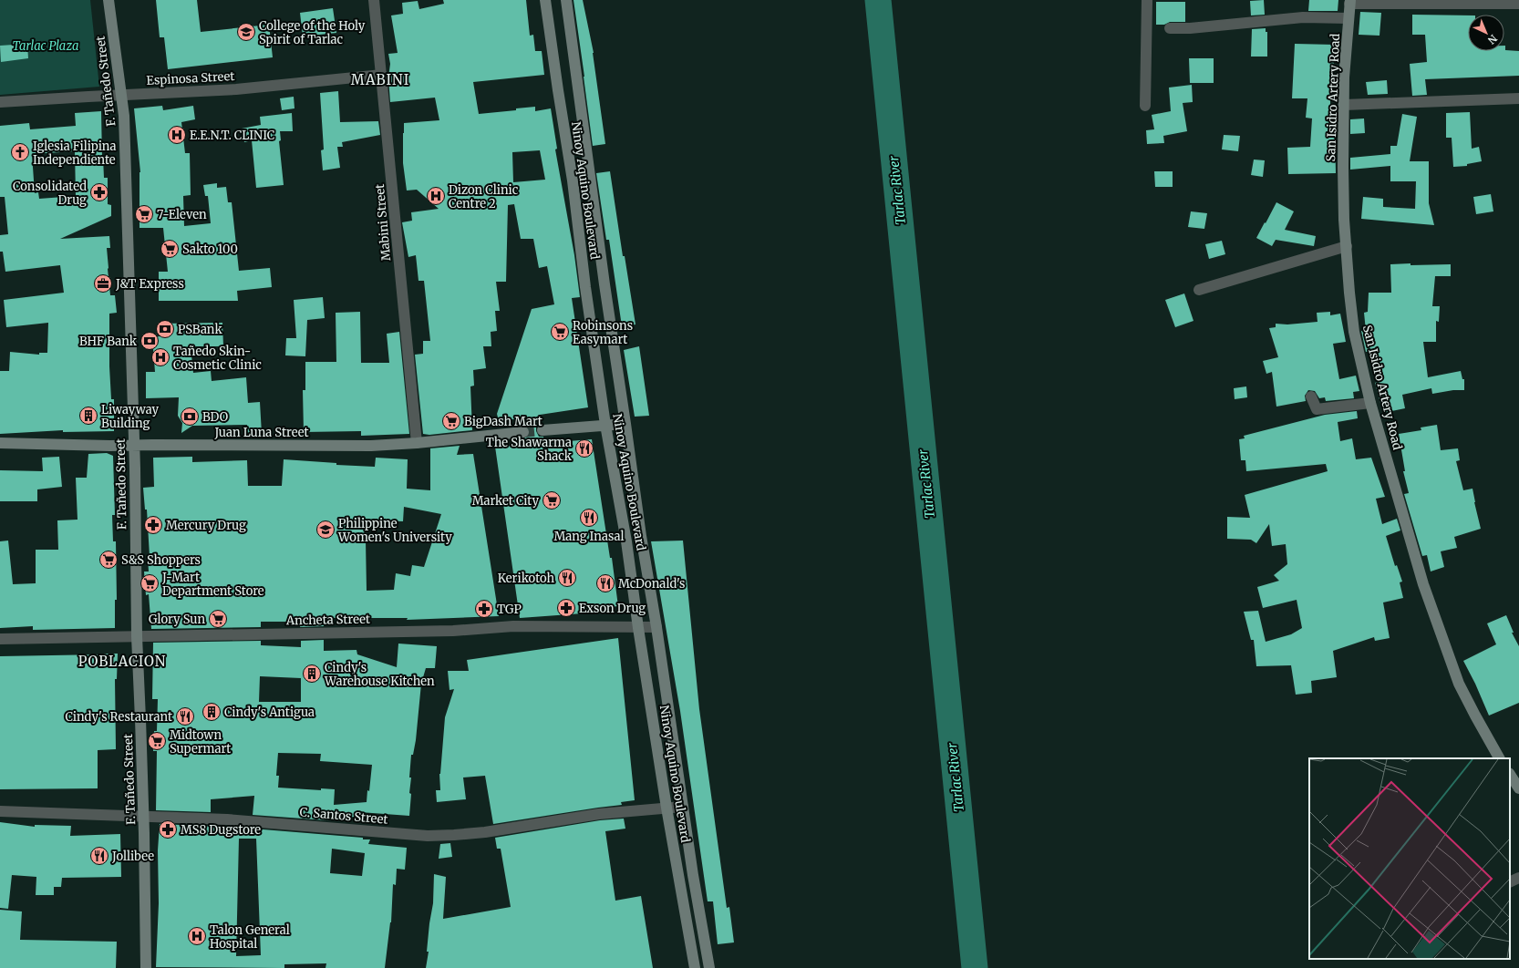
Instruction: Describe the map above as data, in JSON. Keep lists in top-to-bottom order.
{
  "streets": {
    "main road": [
      "F. Tañedo Street",
      "San Isidro Artery Road",
      "Ninoy Aquino Boulevard",
      "Juan Luna Street"
    ],
    "street": [
      "Espinosa Street",
      "Mabini Street",
      "Ancheta Street",
      "C. Santos Street"
    ]
  },
  "crossings": [
    ["Espinosa Street", "F. Tañedo Street"],
    ["Espinosa Street", "Mabini Street"],
    ["F. Tañedo Street", "Juan Luna Street"],
    ["F. Tañedo Street", "Ancheta Street"],
    ["F. Tañedo Street", "C. Santos Street"],
    ["Ninoy Aquino Boulevard", "Ancheta Street"],
    ["Ninoy Aquino Boulevard", "C. Santos Street"],
    ["Mabini Street", "Juan Luna Street"]
  ],
  "districts": ["MABINI", "POBLACION"],
  "water": ["Tarlac River"],
  "parks": ["Tarlac Plaza"],
  "places": {
    "school or university": ["College of the Holy Spirit of Tarlac", "Philippine Women's University"],
    "hospital": [
      "E.E.N.T. CLINIC",
      "Dizon Clinic Centre 2",
      "Tañedo Skin- Cosmetic Clinic",
      "Talon General Hospital"
    ],
    "church": ["Iglesia Filipina Independiente"],
    "pharmacy": [
      "Consolidated Drug",
      "Mercury Drug",
      "Exson Drug",
      "TGP",
      "MS8 Dugstore"
    ],
    "supermarket": [
      "7-Eleven",
      "Sakto 100",
      "Robinsons Easymart",
      "BigDash Mart",
      "Market City",
      "S&S Shoppers",
      "J-Mart Department Store",
      "Glory Sun",
      "Midtown Supermart"
    ],
    "office": ["J&T Express"],
    "bank": ["PSBank", "BHF Bank", "BDO"],
    "building": ["Liwayway Building", "Cindy's Warehouse Kitchen", "Cindy's Antigua"],
    "restaurant": [
      "The Shawarma Shack",
      "Mang Inasal",
      "Kerikotoh",
      "McDonald's",
      "Cindy's Restaurant",
      "Jollibee"
    ]
  },
  "north": "bottom right"
}
